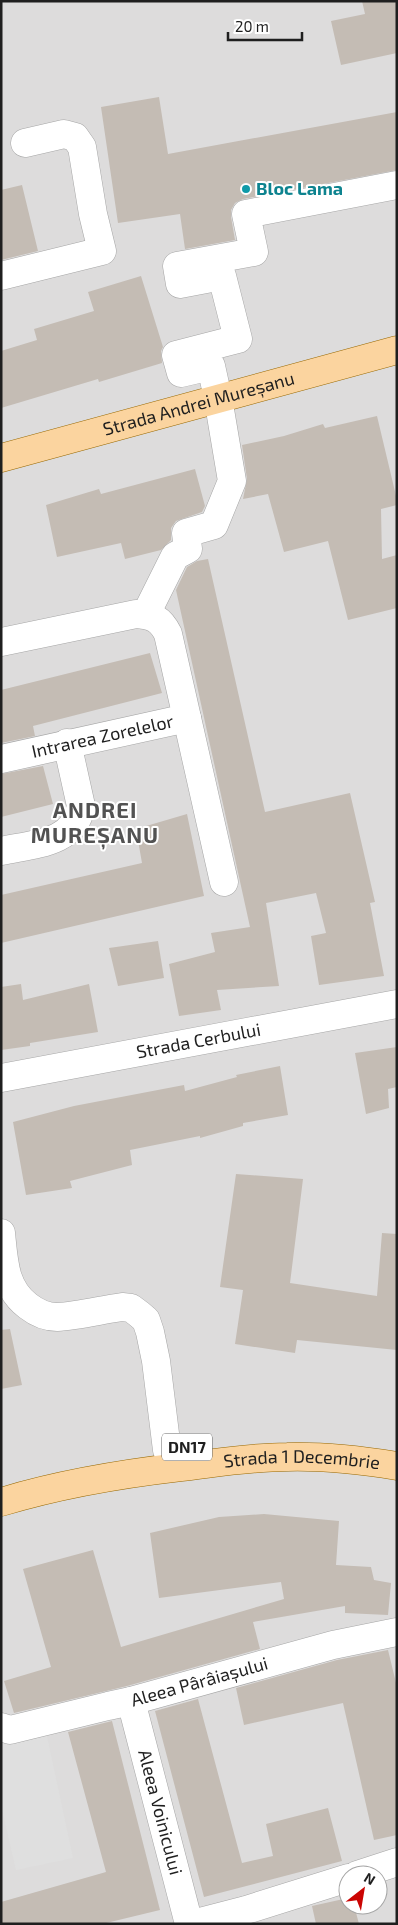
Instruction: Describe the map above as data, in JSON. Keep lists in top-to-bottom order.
{
  "streets": {
    "main road": ["Strada Andrei Mureșanu", "DN17", "Strada 1 Decembrie"],
    "street": [
      "Intrarea Zorelelor",
      "Strada Cerbului",
      "Aleea Pârâiașului",
      "Aleea Voinicului"
    ]
  },
  "crossings": [
    ["Aleea Pârâiașului", "Aleea Voinicului"]
  ],
  "districts": ["ANDREI MUREȘANU"],
  "places": ["Bloc Lama"],
  "scale_bar": "20 m",
  "north": "top right"
}
